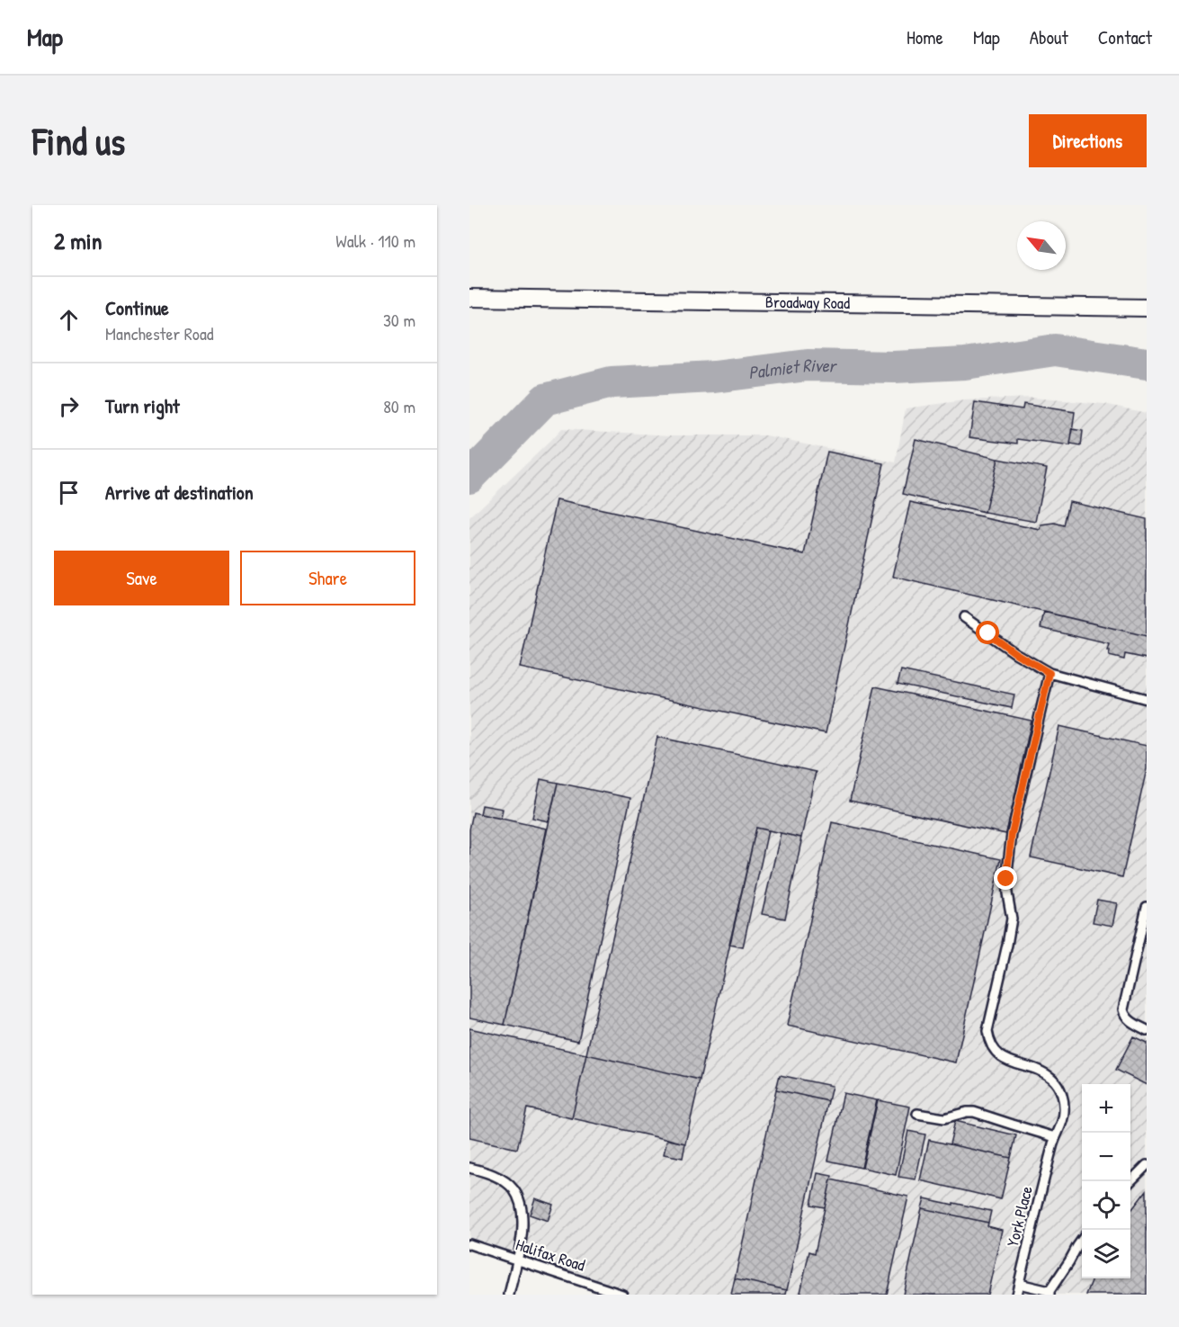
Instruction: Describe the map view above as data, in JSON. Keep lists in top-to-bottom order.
{
  "streets": {
    "street": ["Broadway Road"],
    "lane": ["York Place", "Halifax Road"]
  },
  "water": ["Palmiet River"],
  "north": "top left",
  "page": {
    "header": "Map",
    "nav": [
      "Home",
      "Map",
      "About",
      "Contact"
    ],
    "buttons": [
      "Directions",
      ["Save", "Share"]
    ],
    "title": "Find us",
    "heading": ["2 min", "Walk · 110 m"],
    "list": [
      ["Continue", "Manchester Road", "30 m"],
      ["Turn right", "80 m"],
      "Arrive at destination"
    ],
    "map_buttons": ["+", "−"]
  }
}
